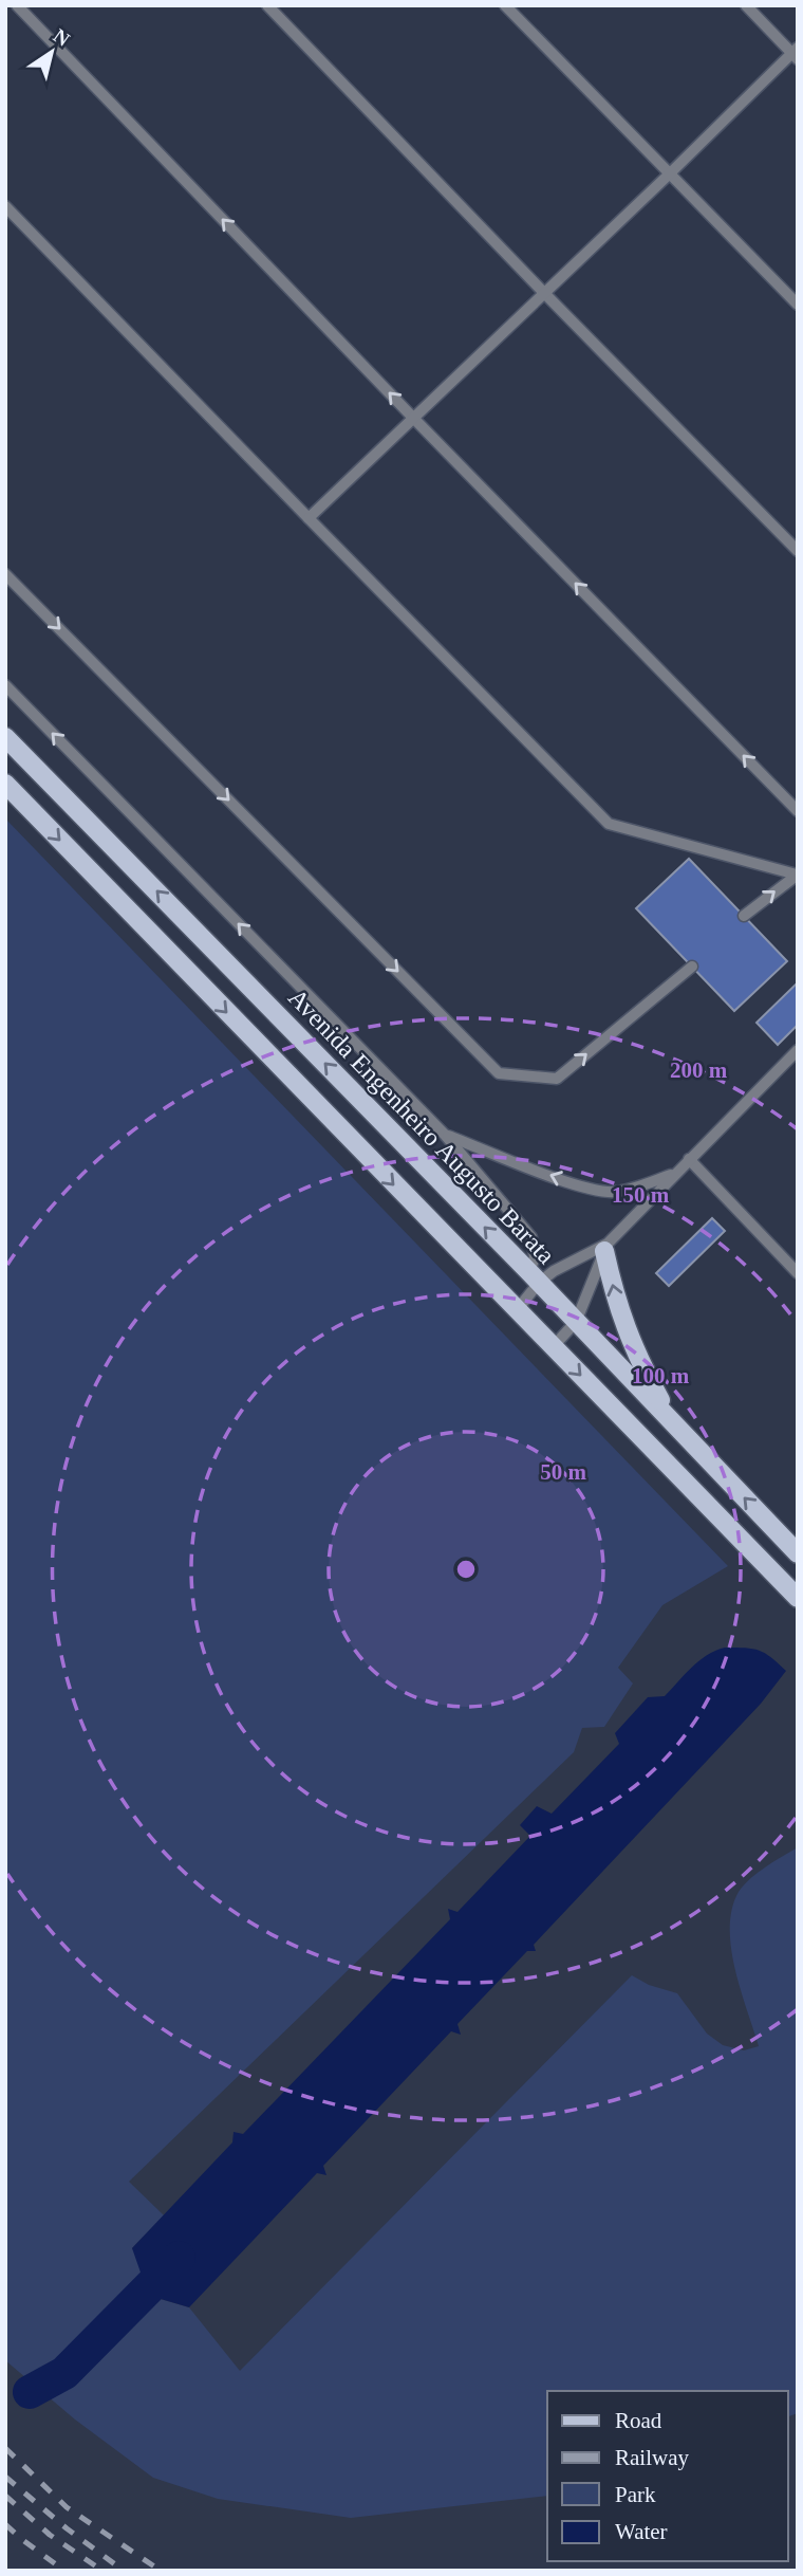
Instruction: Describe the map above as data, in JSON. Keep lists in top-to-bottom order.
{
  "streets": {
    "main road": ["Avenida Engenheiro Augusto Barata"]
  },
  "legend": [
    "Road",
    "Railway",
    "Park",
    "Water"
  ],
  "north": "top right",
  "rings": [
    "200 m",
    "150 m",
    "100 m",
    "50 m"
  ]
}
